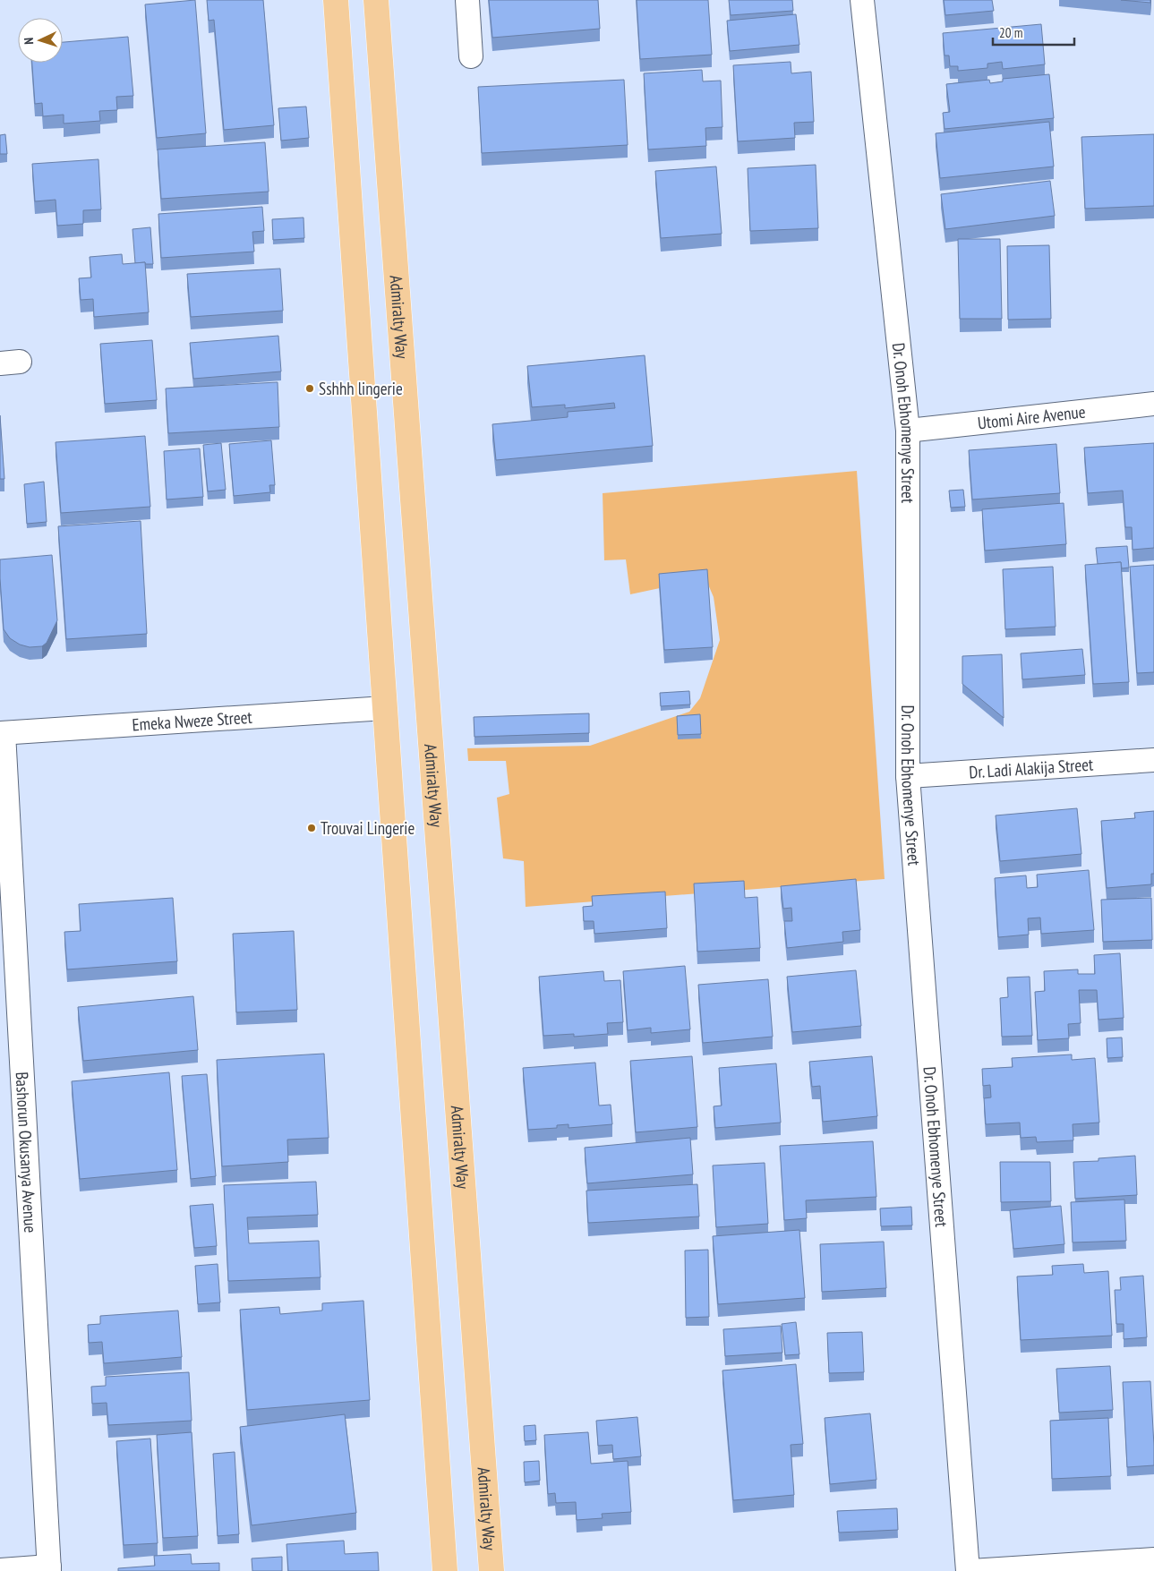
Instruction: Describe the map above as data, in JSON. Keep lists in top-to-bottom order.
{
  "streets": {
    "main road": ["Admiralty Way"],
    "street": [
      "Utomi Aire Avenue",
      "Dr. Onoh Ebhomenye Street",
      "Emeka Nweze Street",
      "Dr. Ladi Alakija Street",
      "Bashorun Okusanya Avenue"
    ]
  },
  "crossings": [
    ["Utomi Aire Avenue", "Dr. Onoh Ebhomenye Street"],
    ["Dr. Onoh Ebhomenye Street", "Dr. Ladi Alakija Street"],
    ["Emeka Nweze Street", "Bashorun Okusanya Avenue"]
  ],
  "places": ["Sshhh lingerie", "Trouvai Lingerie"],
  "scale_bar": "20 m",
  "north": "left"
}
